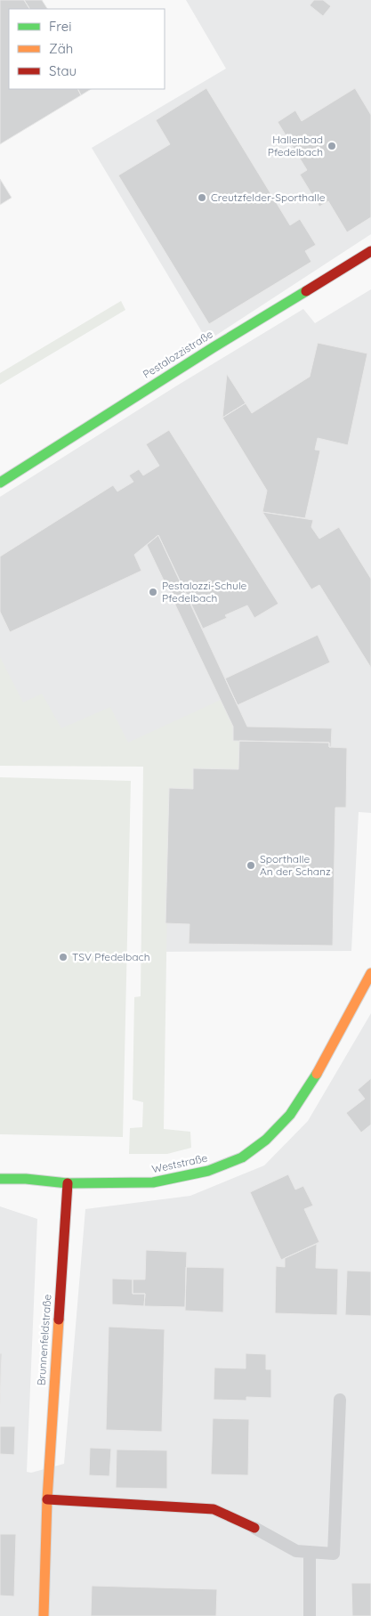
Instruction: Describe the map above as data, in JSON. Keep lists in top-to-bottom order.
{
  "streets": {
    "street": ["Pestalozzistraße", "Weststraße", "Brunnenfeldstraße"]
  },
  "crossings": [
    ["Weststraße", "Brunnenfeldstraße"]
  ],
  "places": [
    "Hallenbad Pfedelbach",
    "Creutzfelder-Sporthalle",
    "Pestalozzi-Schule Pfedelbach",
    "Sporthalle An der Schanz",
    "TSV Pfedelbach"
  ],
  "legend": ["Frei", "Zäh", "Stau"]
}
